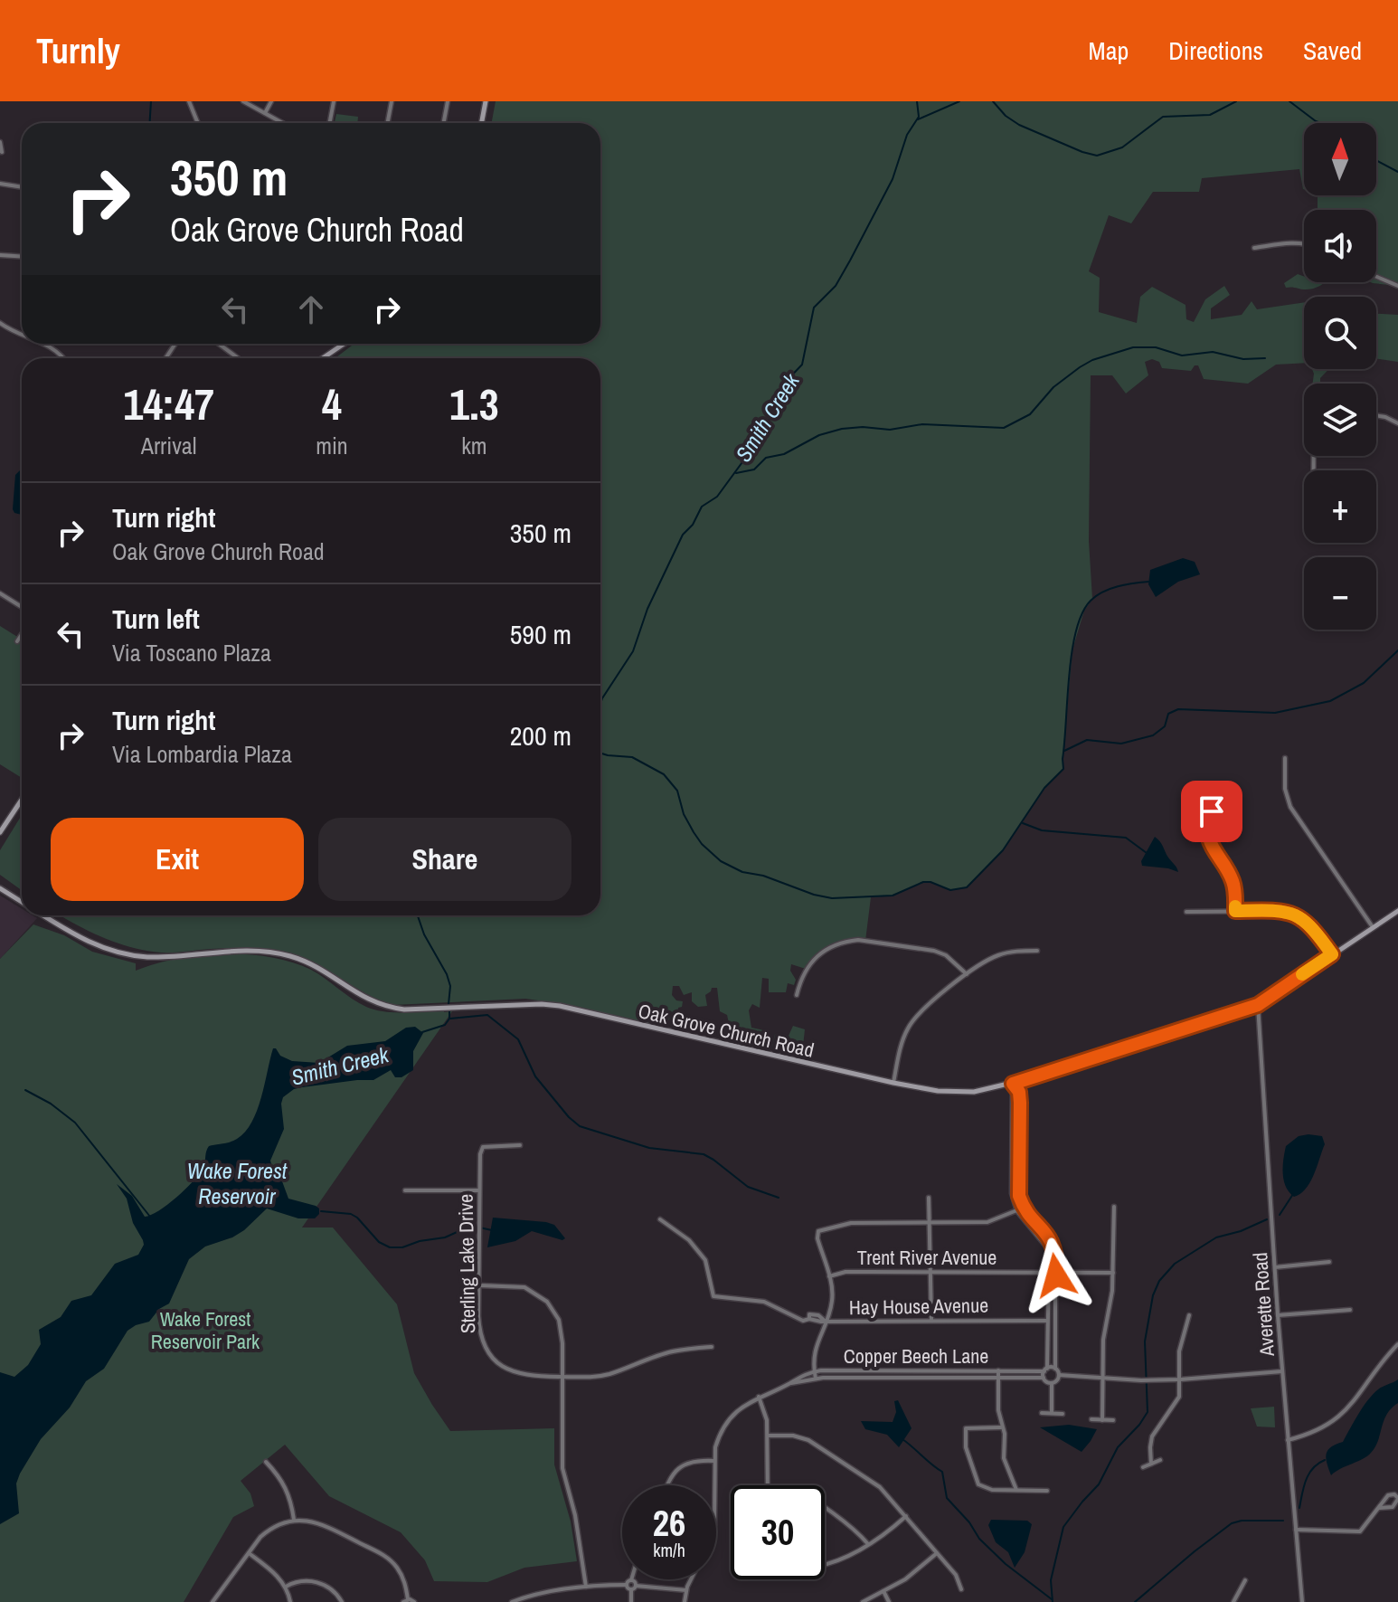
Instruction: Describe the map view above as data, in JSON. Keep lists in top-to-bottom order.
{
  "streets": {
    "main road": ["Oak Grove Church Road"],
    "street": [
      "Trent River Avenue",
      "Sterling Lake Drive",
      "Averette Road",
      "Hay House Avenue",
      "Copper Beech Lane"
    ]
  },
  "crossings": [
    ["Oak Grove Church Road", "Averette Road"]
  ],
  "water": ["Smith Creek", "Wake Forest Reservoir"],
  "parks": ["Wake Forest Reservoir Park"],
  "north": "top",
  "page": {
    "header": "Turnly",
    "nav": ["Map", "Directions", "Saved"],
    "map_buttons": ["+", "−"],
    "turn": ["350 m", "Oak Grove Church Road"],
    "eta": [
      "14:47",
      "Arrival",
      "4",
      "min",
      "1.3",
      "km"
    ],
    "list": [
      {
        "name": "Turn right",
        "note": "Oak Grove Church Road",
        "value": "350 m"
      },
      {
        "name": "Turn left",
        "note": "Via Toscano Plaza",
        "value": "590 m"
      },
      {
        "name": "Turn right",
        "note": "Via Lombardia Plaza",
        "value": "200 m"
      }
    ],
    "buttons": ["Exit", "Share"],
    "speed": "26 km/h",
    "limit": "30"
  }
}
